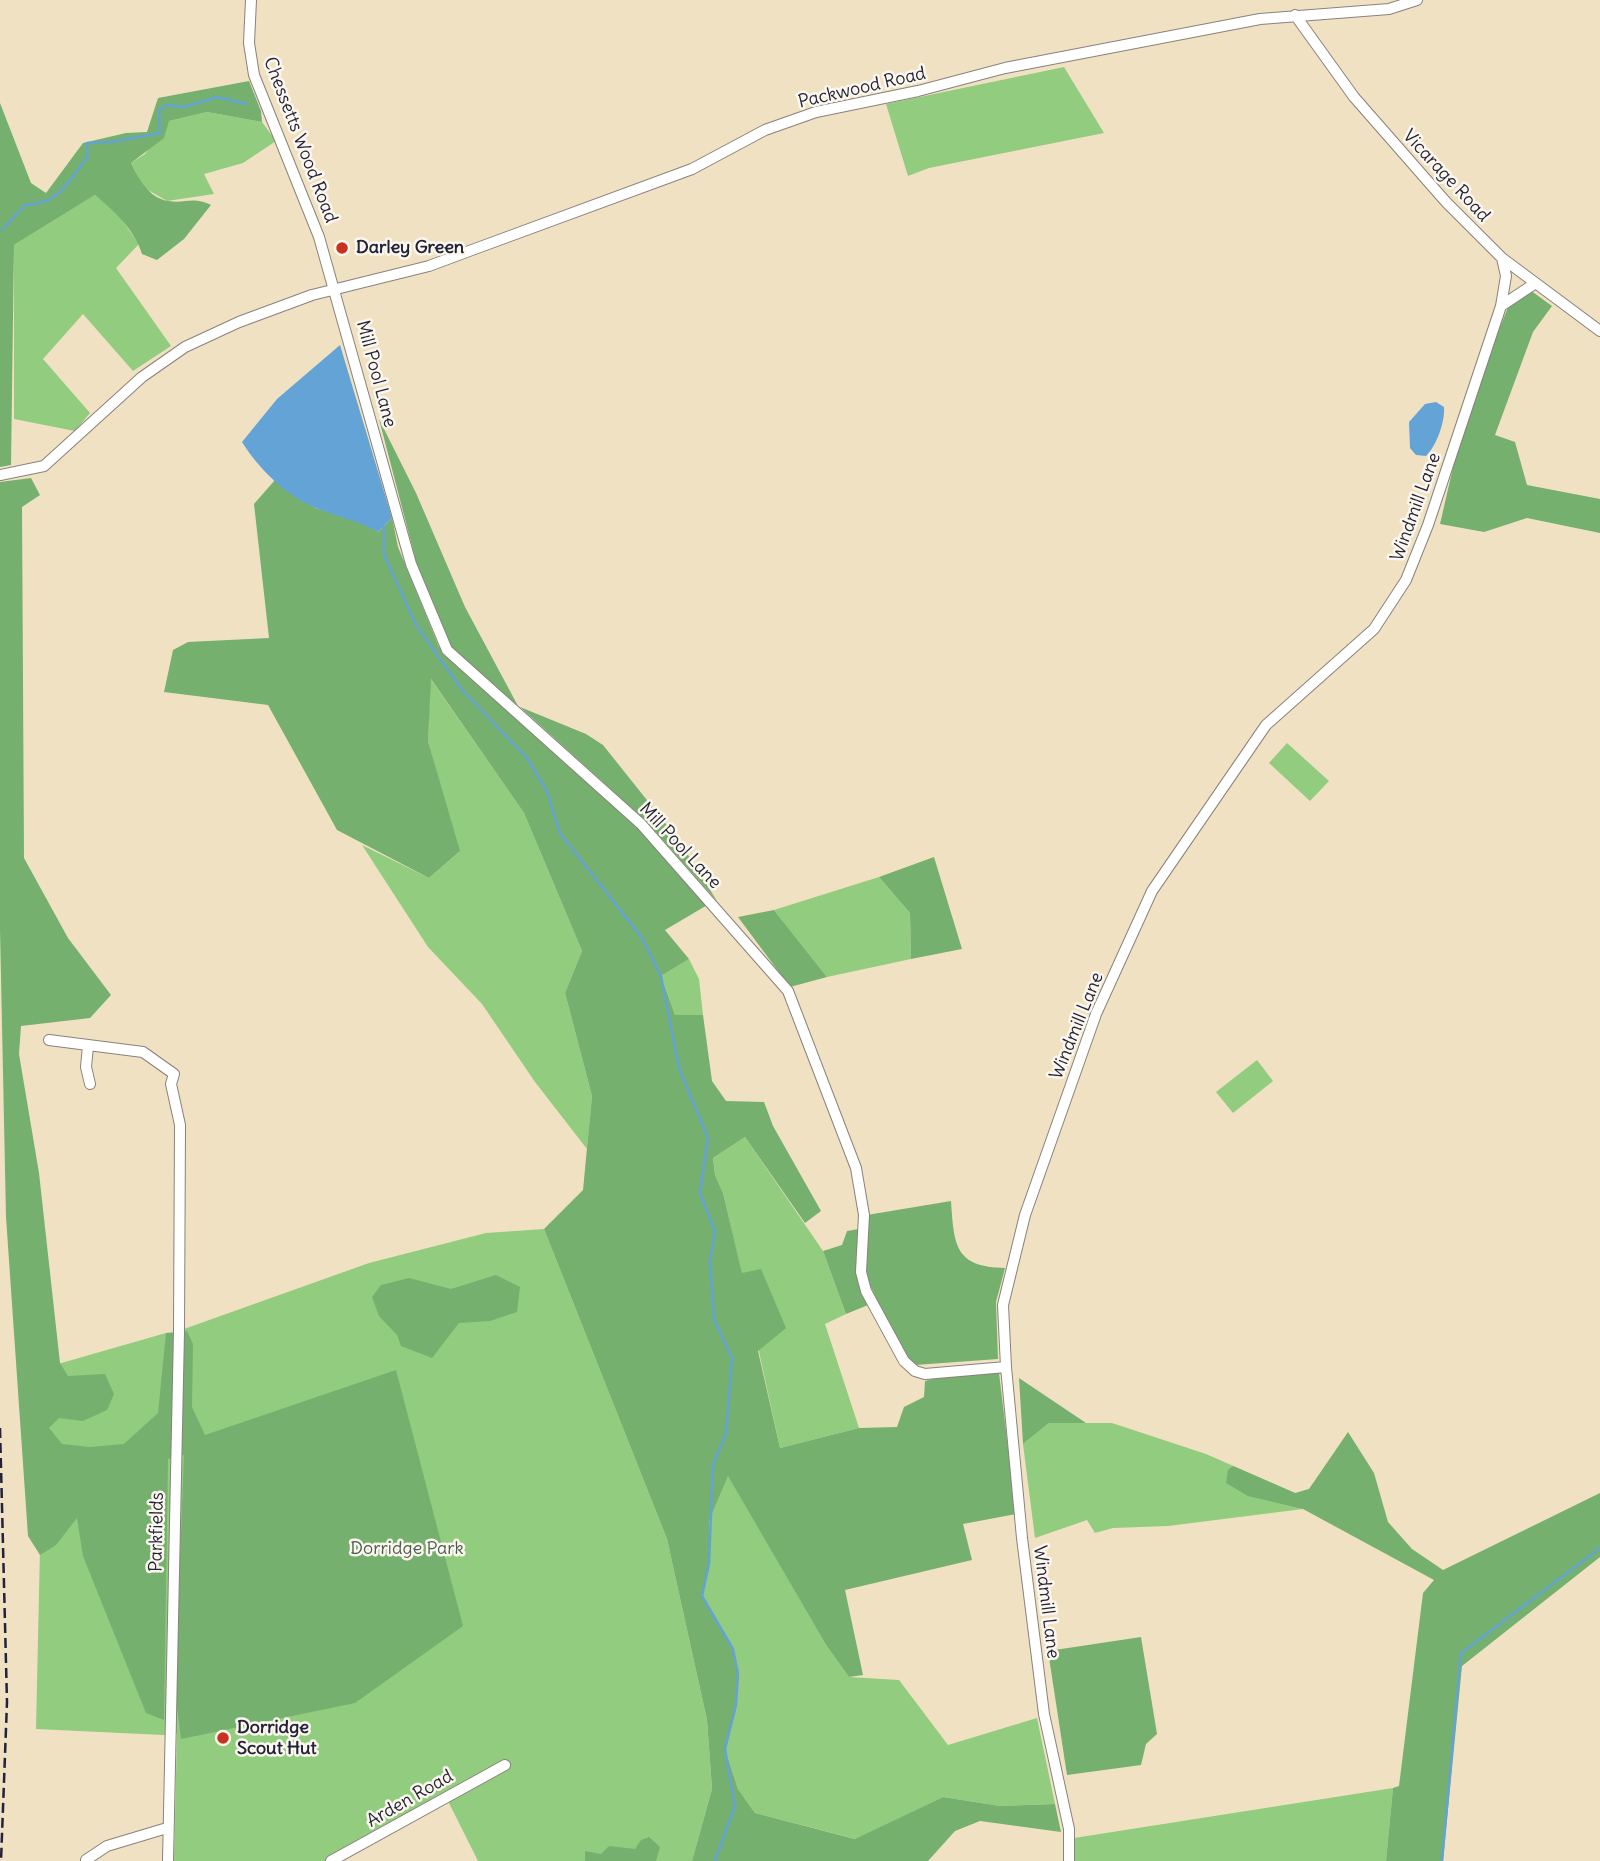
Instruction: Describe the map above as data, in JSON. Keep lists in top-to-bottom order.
{
  "streets": {
    "street": [
      "Packwood Road",
      "Chessetts Wood Road",
      "Vicarage Road",
      "Mill Pool Lane",
      "Windmill Lane",
      "Parkfields",
      "Arden Road"
    ]
  },
  "crossings": [
    ["Packwood Road", "Chessetts Wood Road"],
    ["Packwood Road", "Vicarage Road"],
    ["Packwood Road", "Mill Pool Lane"],
    ["Chessetts Wood Road", "Mill Pool Lane"],
    ["Vicarage Road", "Windmill Lane"],
    ["Mill Pool Lane", "Windmill Lane"]
  ],
  "parks": ["Dorridge Park"],
  "places": ["Darley Green", "Dorridge Scout Hut"]
}
